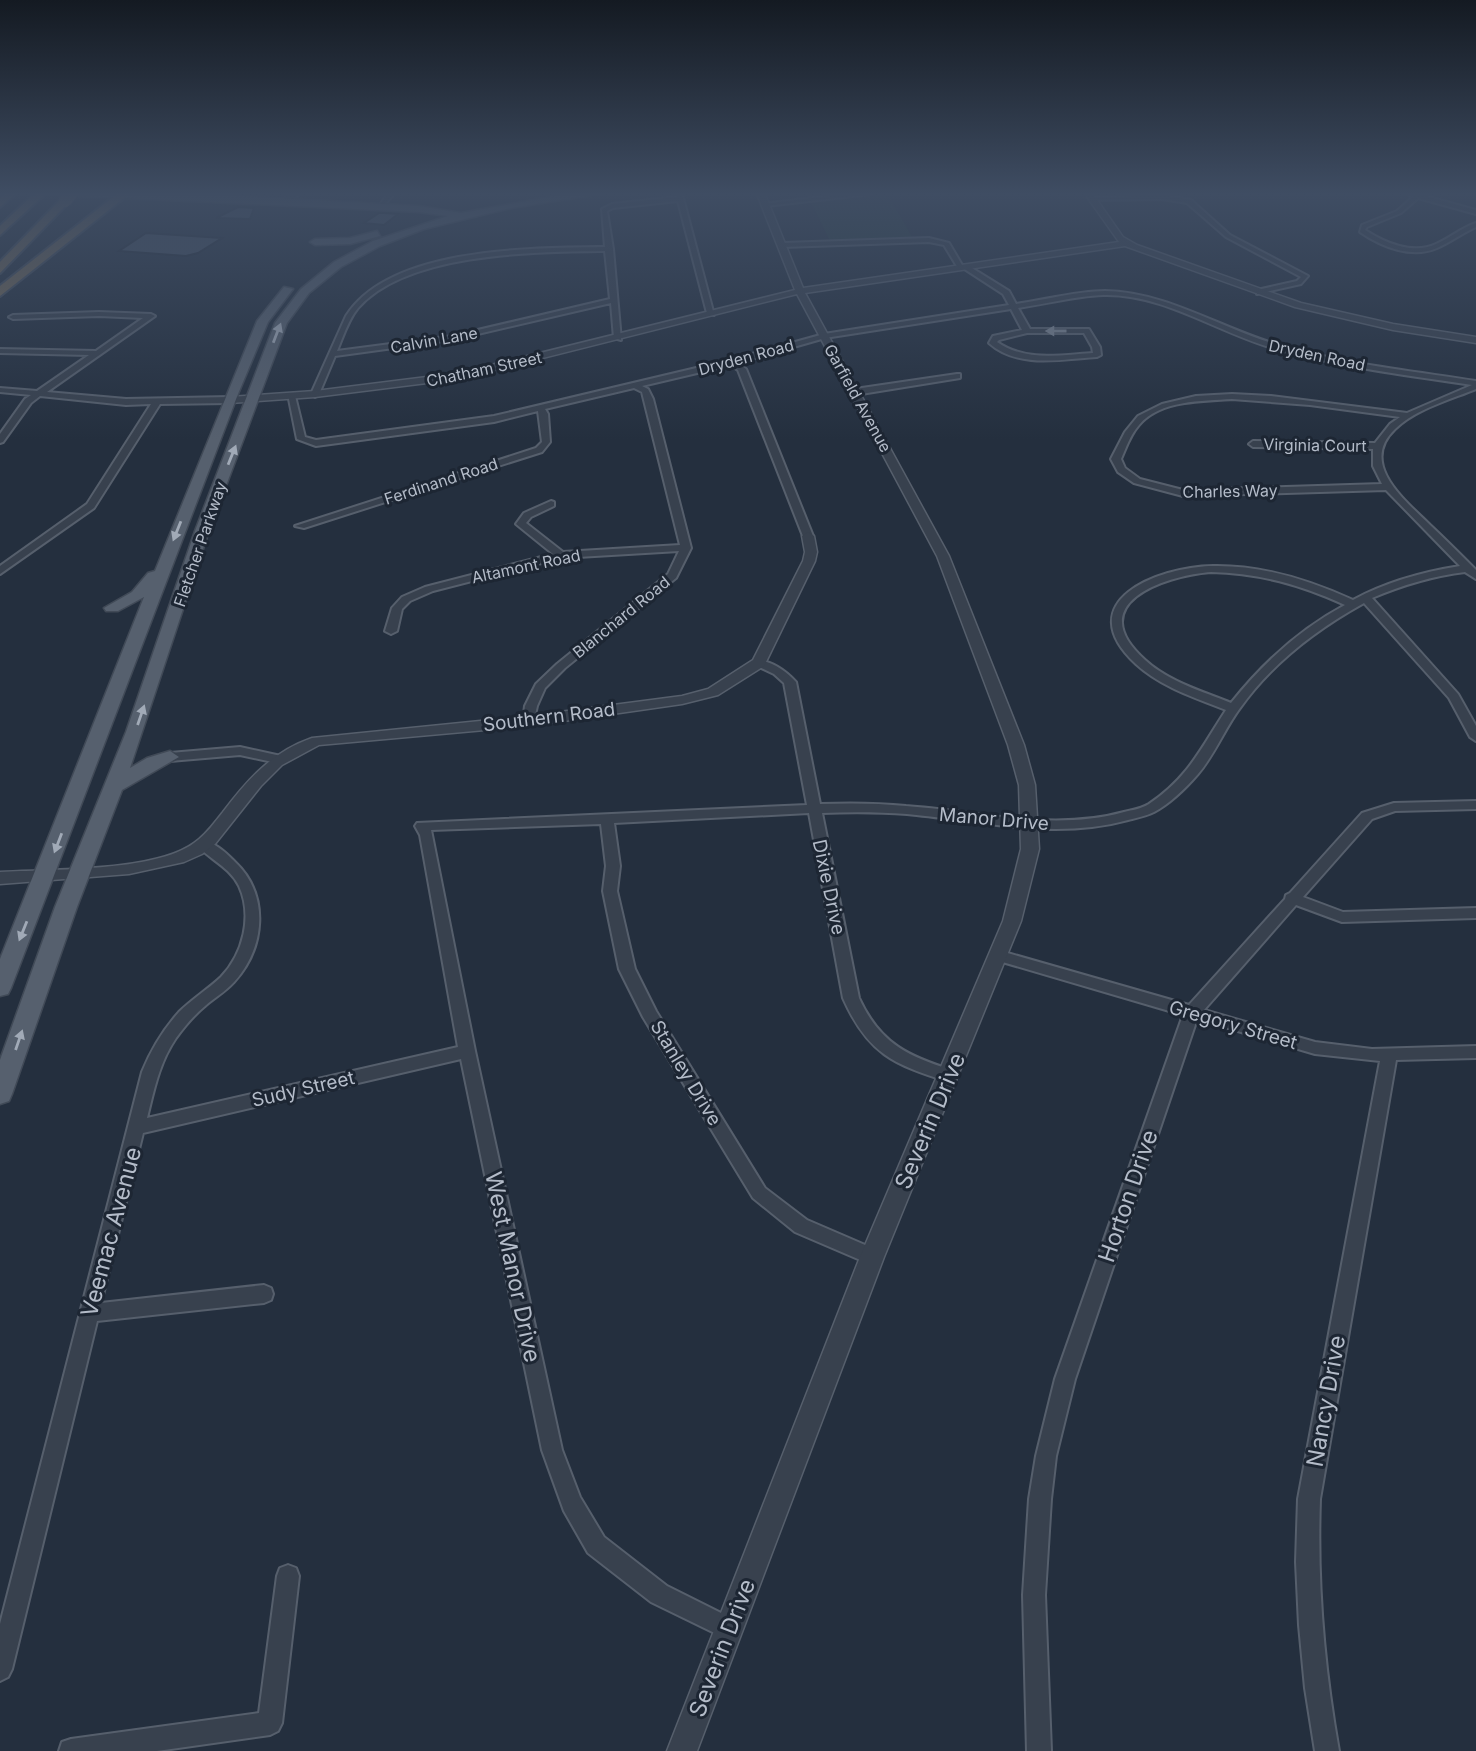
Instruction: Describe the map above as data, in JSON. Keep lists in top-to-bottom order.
{
  "streets": {
    "main road": ["Fletcher Parkway"],
    "street": [
      "Calvin Lane",
      "Dryden Road",
      "Chatham Street",
      "Garfield Avenue",
      "Virginia Court",
      "Ferdinand Road",
      "Charles Way",
      "Altamont Road",
      "Blanchard Road",
      "Southern Road",
      "Manor Drive",
      "Dixie Drive",
      "Gregory Street",
      "Stanley Drive",
      "Sudy Street",
      "Severin Drive",
      "Horton Drive",
      "Veemac Avenue",
      "West Manor Drive",
      "Nancy Drive"
    ]
  },
  "crossings": [
    ["Dryden Road", "Chatham Street"],
    ["Dryden Road", "Garfield Avenue"],
    ["Dryden Road", "Ferdinand Road"],
    ["Dryden Road", "Southern Road"],
    ["Chatham Street", "Garfield Avenue"],
    ["Chatham Street", "Fletcher Parkway"],
    ["Garfield Avenue", "Severin Drive"],
    ["Fletcher Parkway", "Southern Road"],
    ["Altamont Road", "Blanchard Road"],
    ["Blanchard Road", "Southern Road"],
    ["Southern Road", "Dixie Drive"],
    ["Southern Road", "Veemac Avenue"],
    ["Manor Drive", "Dixie Drive"],
    ["Manor Drive", "Stanley Drive"],
    ["Manor Drive", "Severin Drive"],
    ["Manor Drive", "West Manor Drive"],
    ["Dixie Drive", "Severin Drive"],
    ["Gregory Street", "Severin Drive"],
    ["Gregory Street", "Horton Drive"],
    ["Gregory Street", "Nancy Drive"],
    ["Stanley Drive", "Severin Drive"],
    ["Sudy Street", "Veemac Avenue"],
    ["Sudy Street", "West Manor Drive"],
    ["Severin Drive", "West Manor Drive"]
  ]
}
